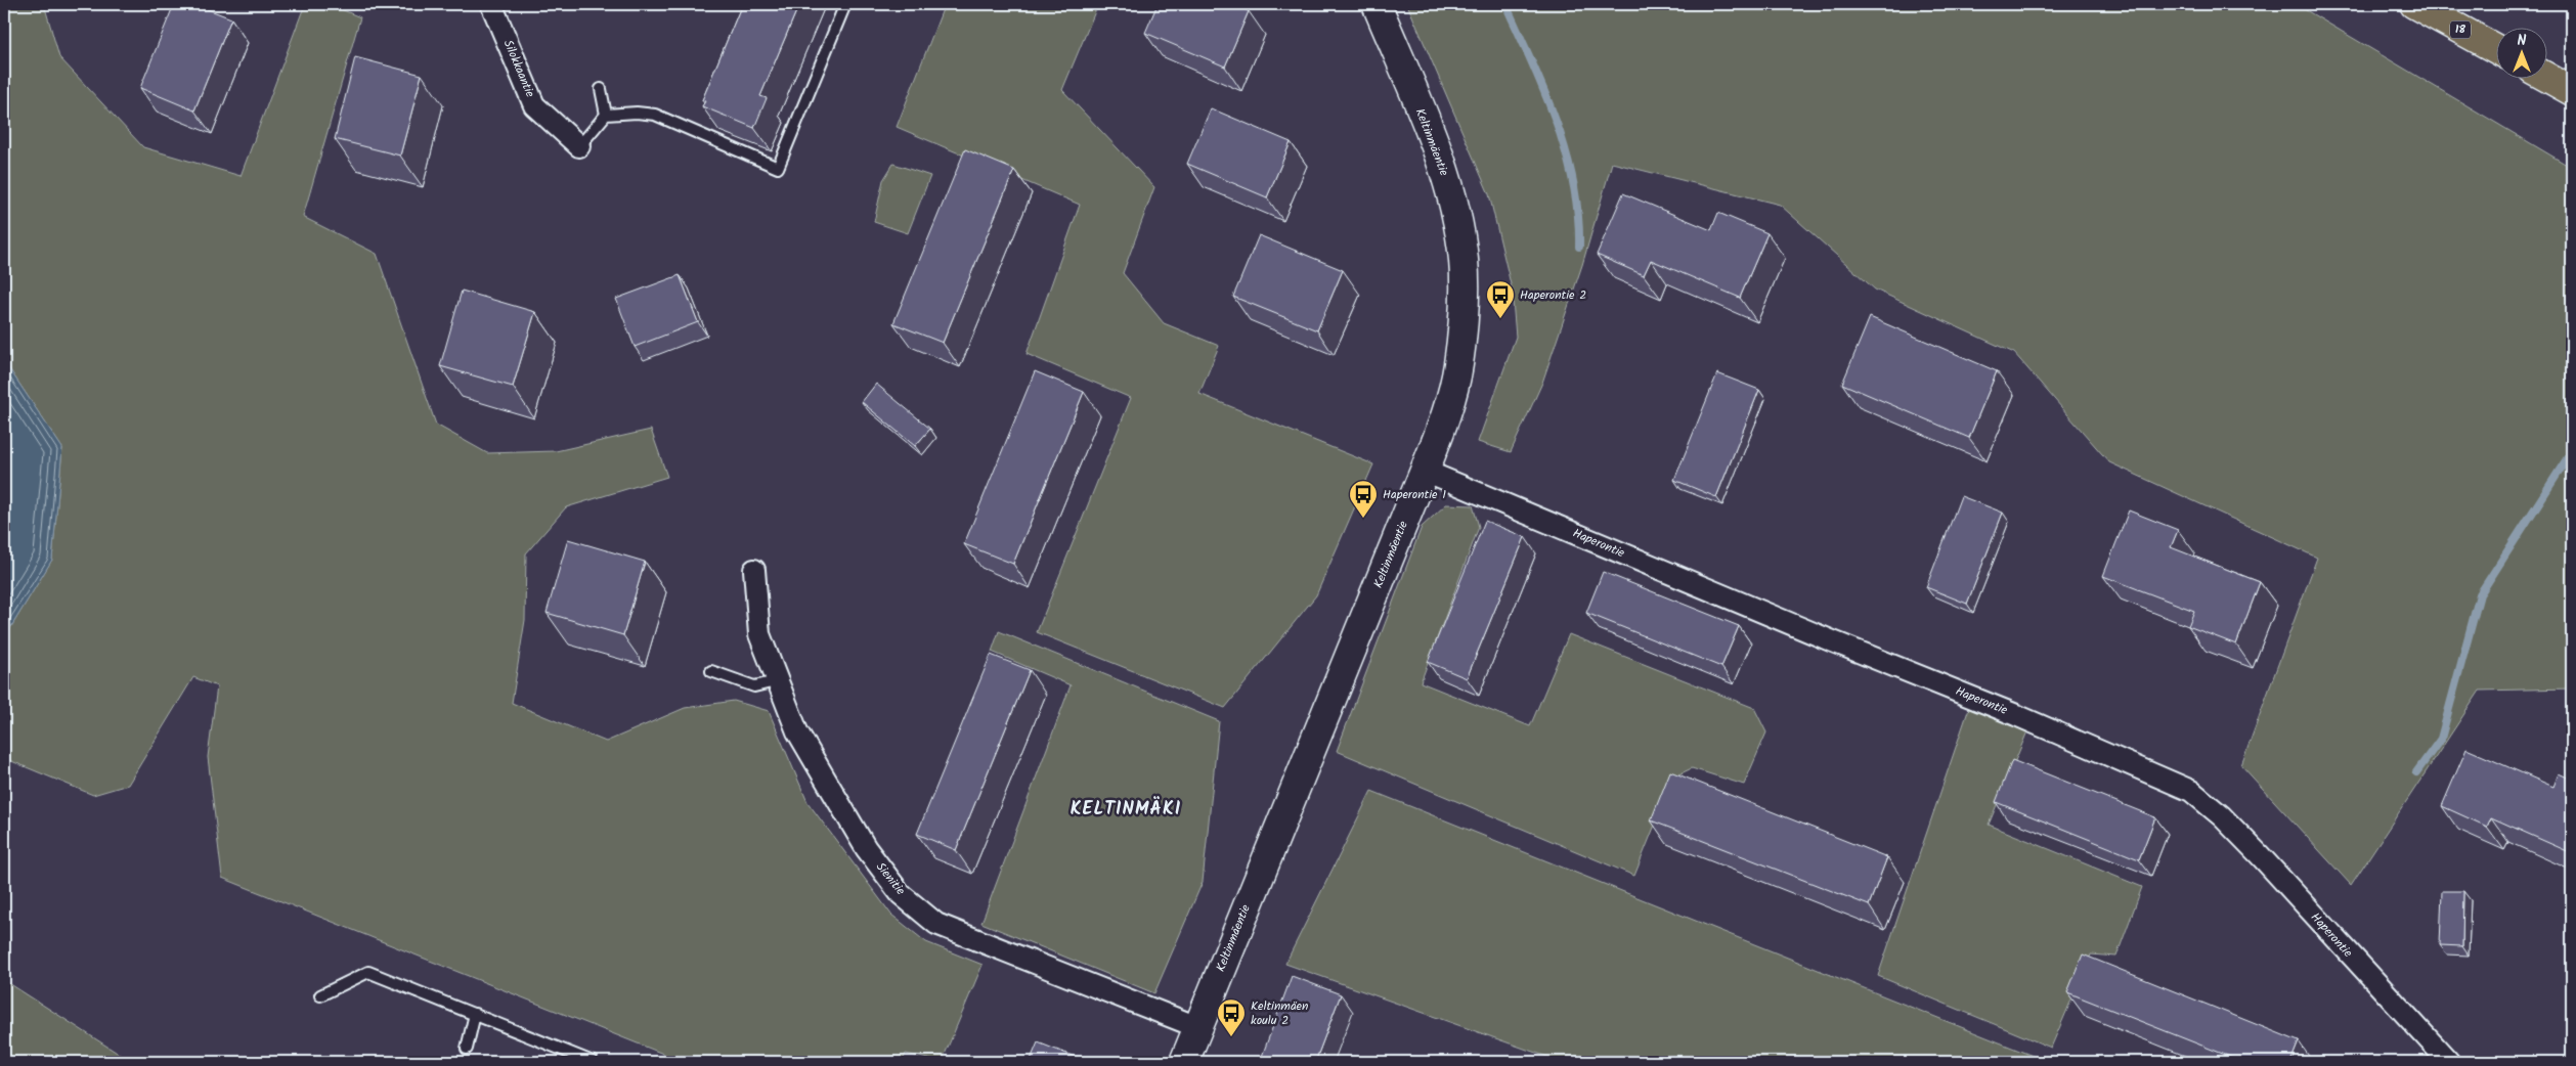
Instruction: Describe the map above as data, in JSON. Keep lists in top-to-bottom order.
{
  "streets": {
    "highway": ["18"],
    "main road": ["Keltinmäentie"],
    "street": ["Silokkaantie", "Haperontie", "Sienitie"]
  },
  "crossings": [
    ["Keltinmäentie", "Haperontie"],
    ["Keltinmäentie", "Sienitie"]
  ],
  "districts": ["KELTINMÄKI"],
  "places": {
    "bus stop": ["Haperontie 2", "Haperontie 1", "Keltinmäen koulu 2"]
  },
  "north": "top"
}
